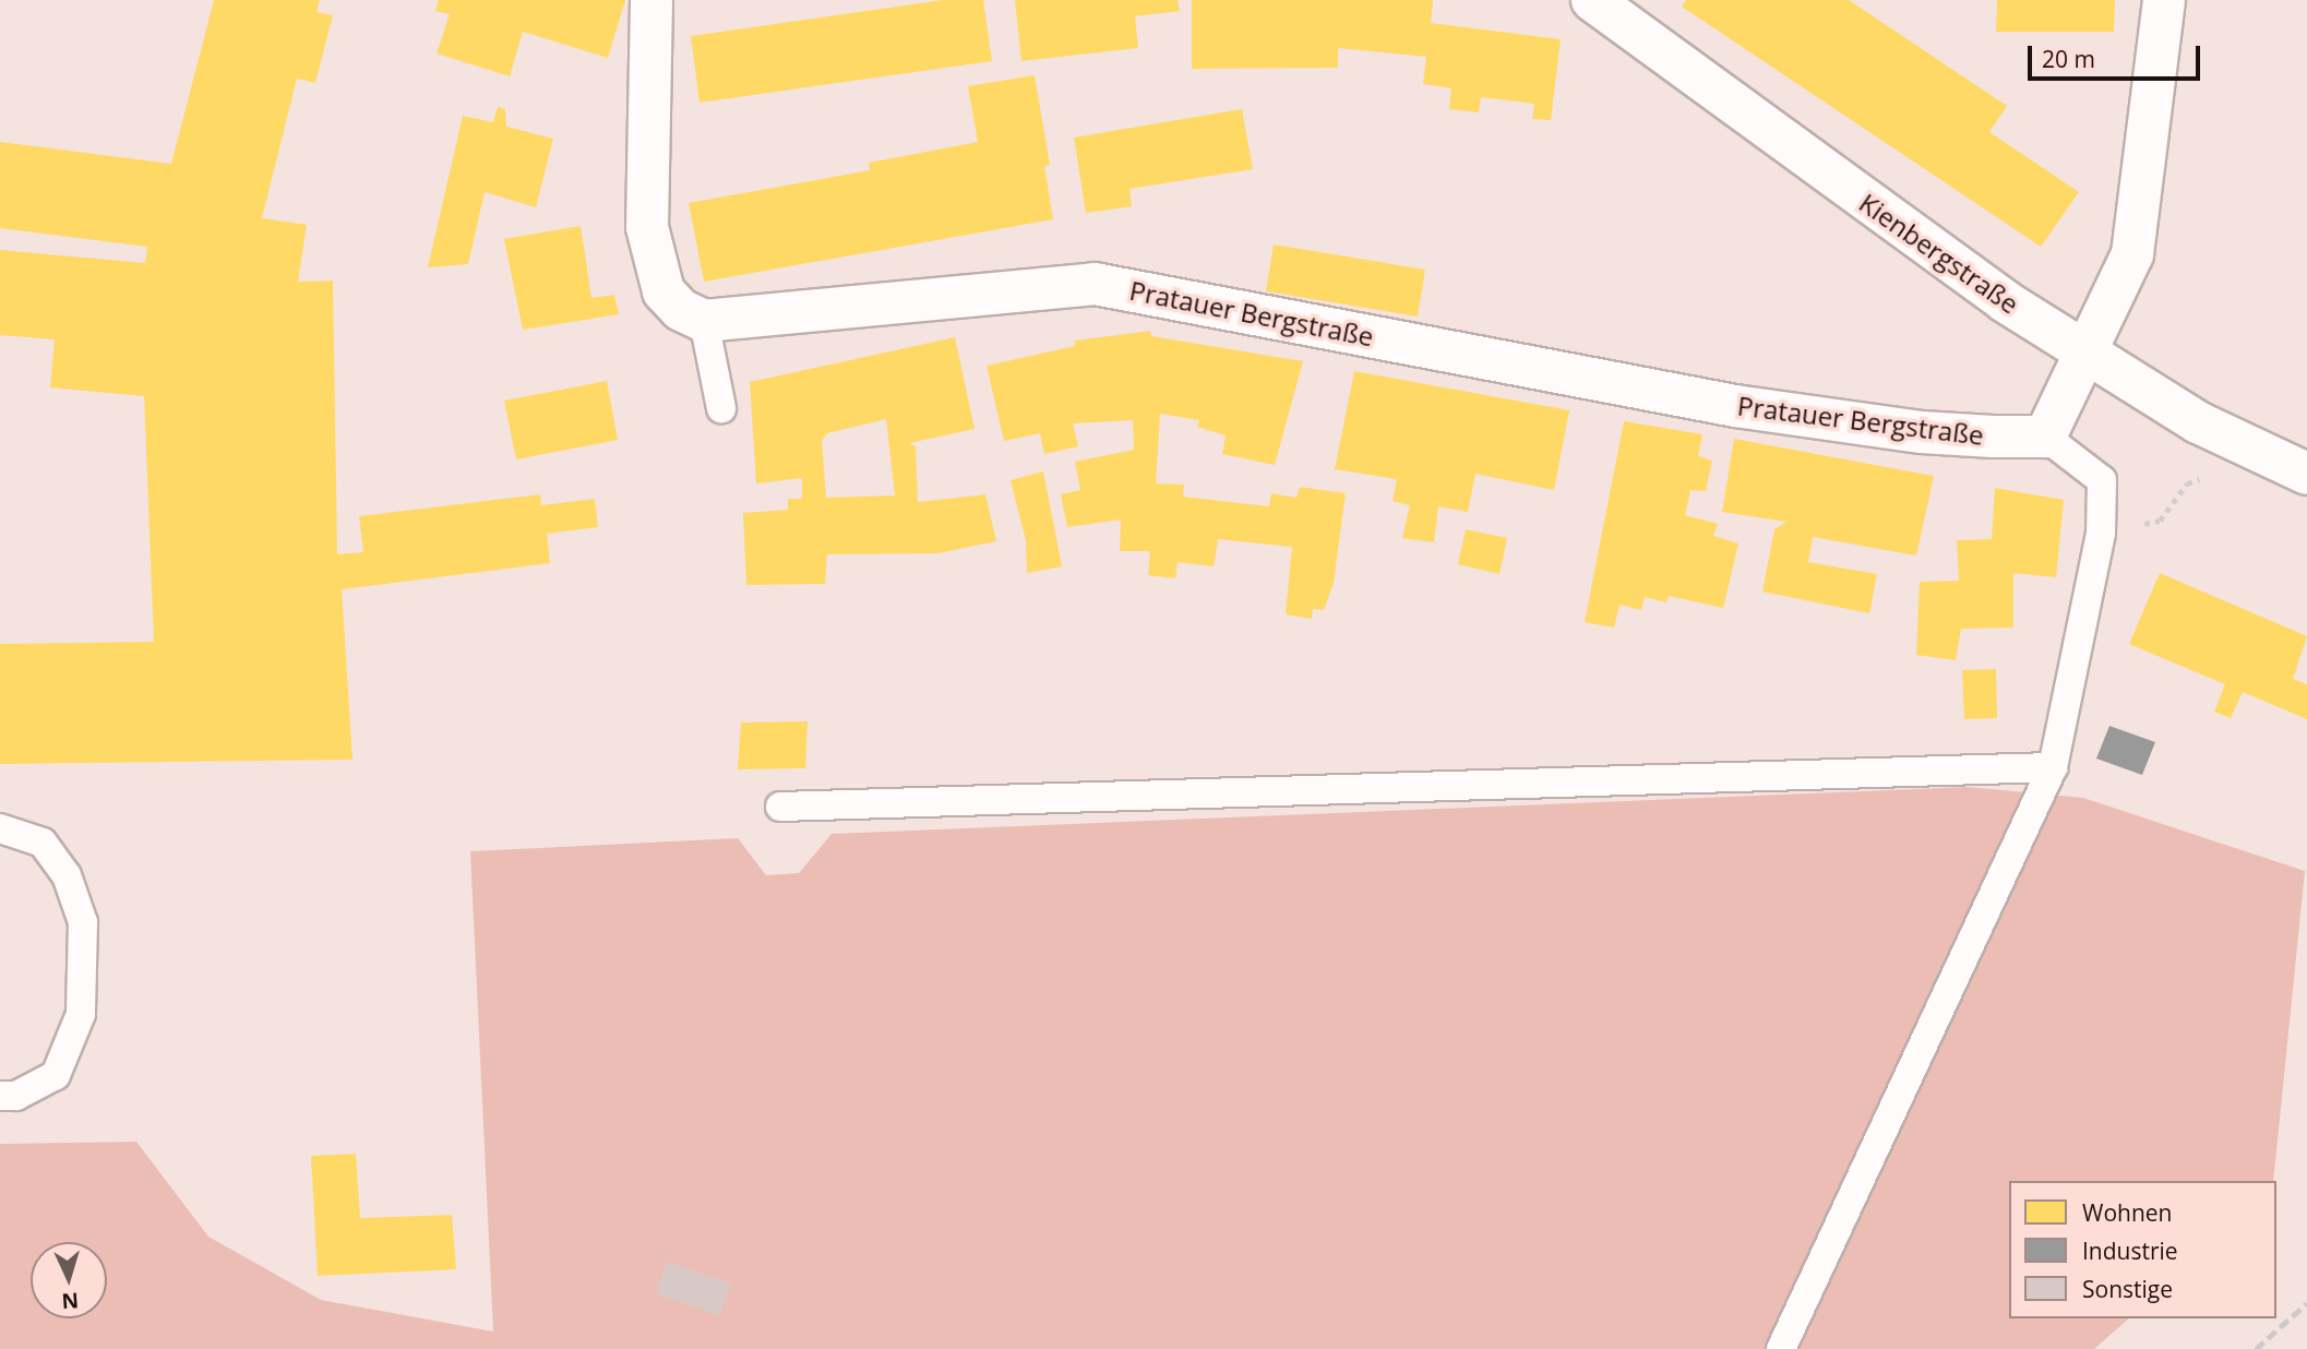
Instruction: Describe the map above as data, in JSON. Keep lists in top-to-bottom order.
{
  "streets": {
    "street": ["Kienbergstraße", "Pratauer Bergstraße"]
  },
  "legend": ["Wohnen", "Industrie", "Sonstige"],
  "scale_bar": "20 m",
  "north": "bottom"
}
